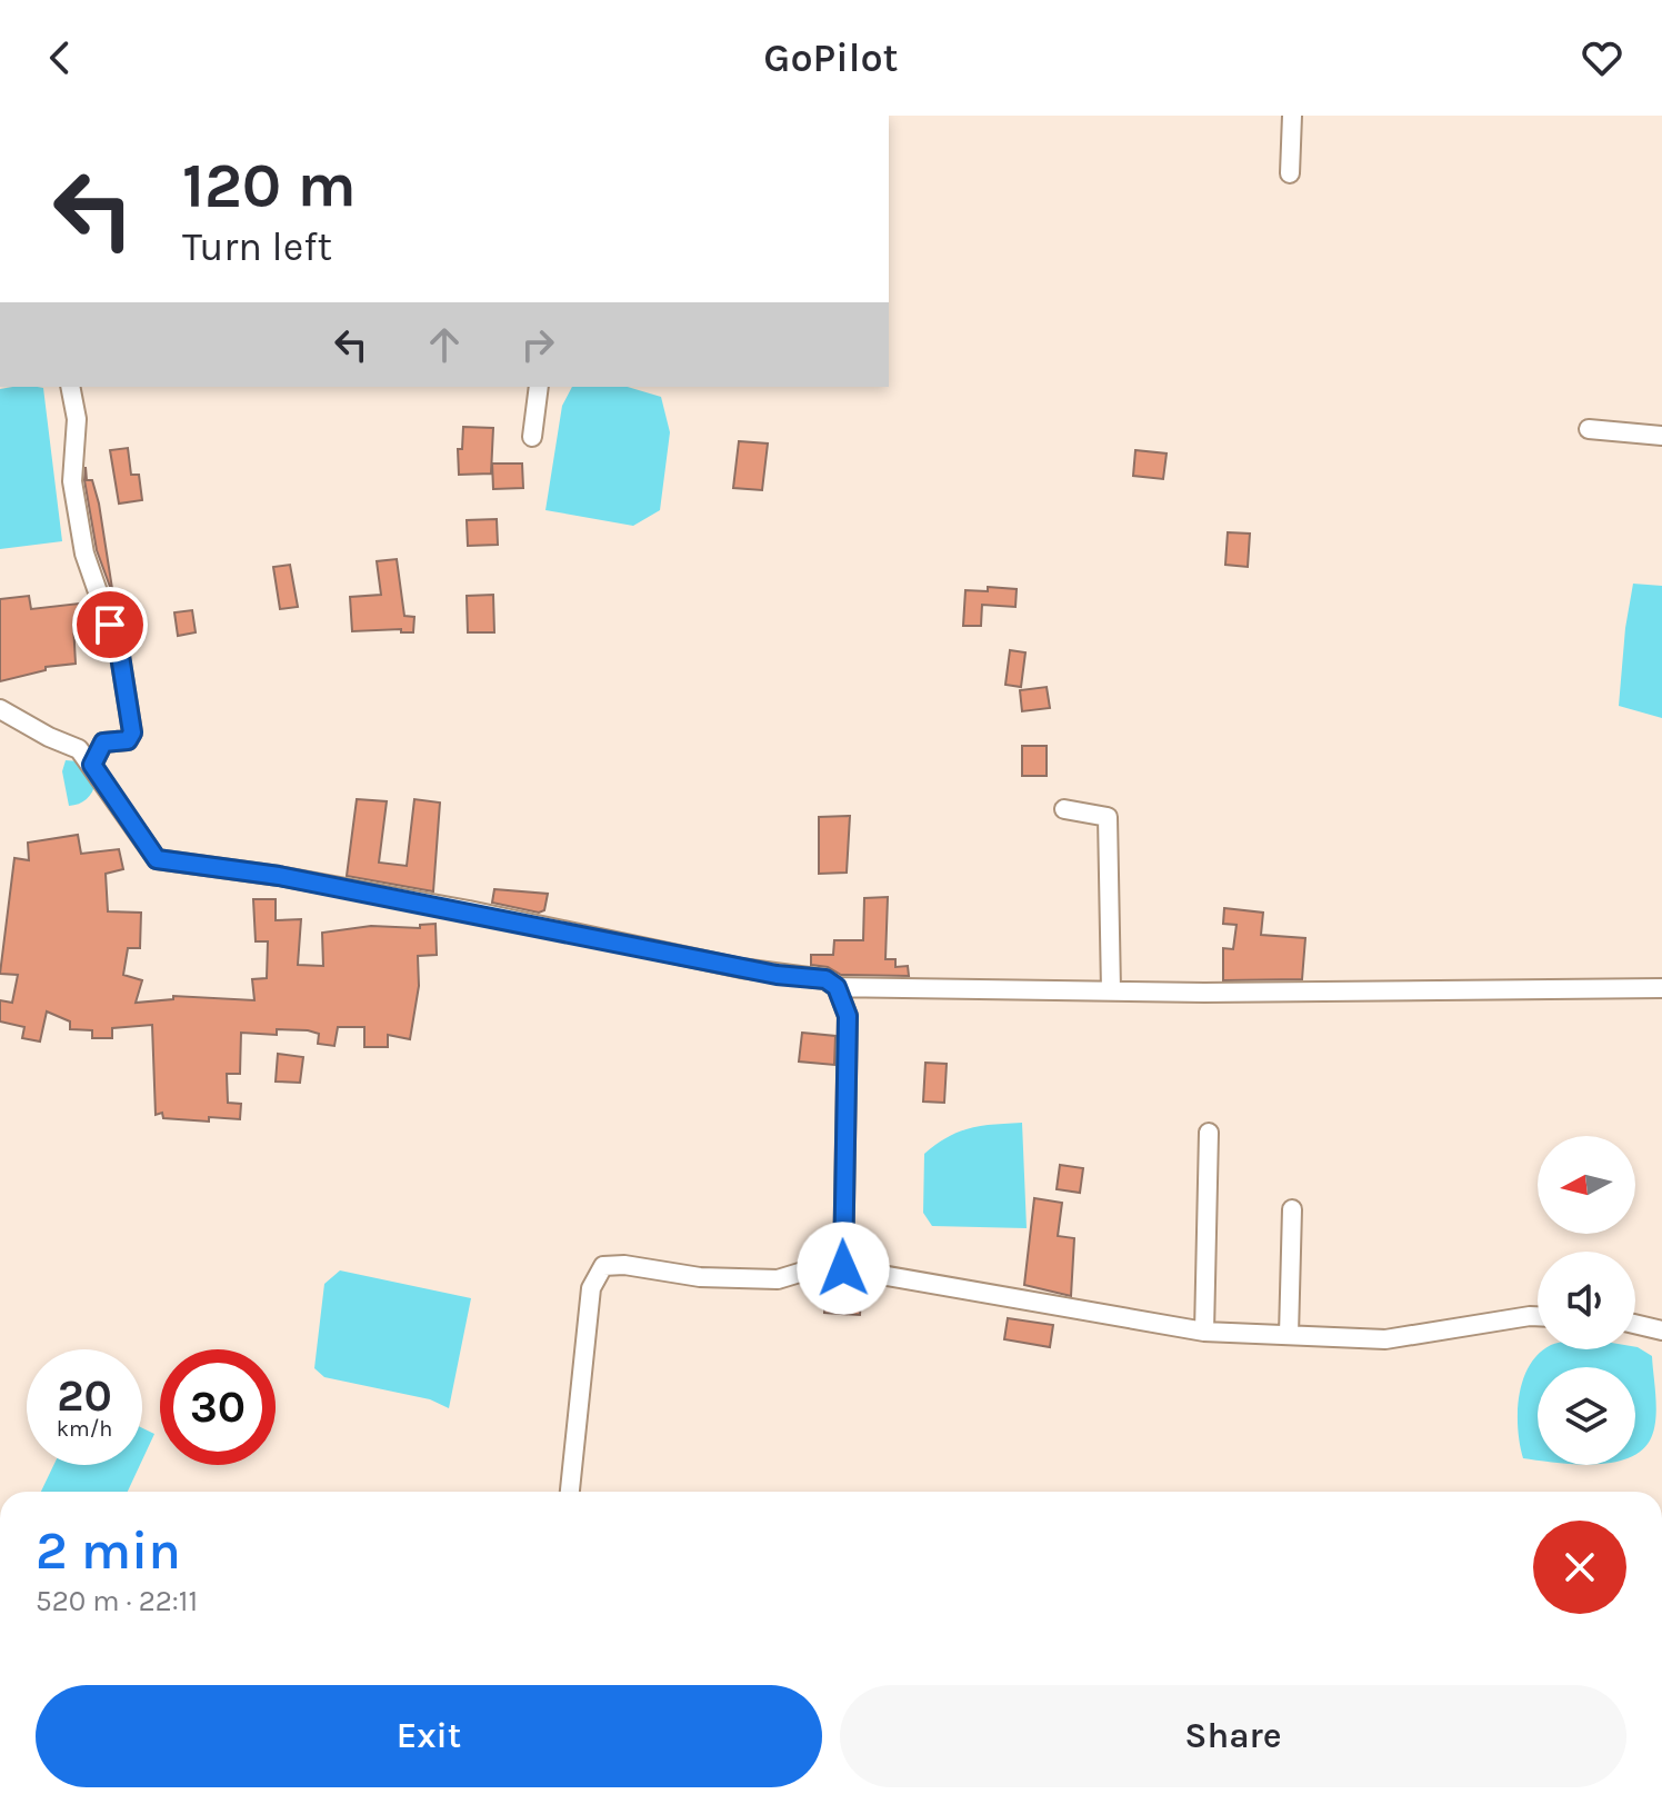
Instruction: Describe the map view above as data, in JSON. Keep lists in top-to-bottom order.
{
  "north": "left",
  "page": {
    "header": "GoPilot",
    "turn": ["120 m", "Turn left"],
    "speed": "20 km/h",
    "limit": "30",
    "heading": ["2 min", "520 m · 22:11"],
    "buttons": ["Exit", "Share"]
  }
}
